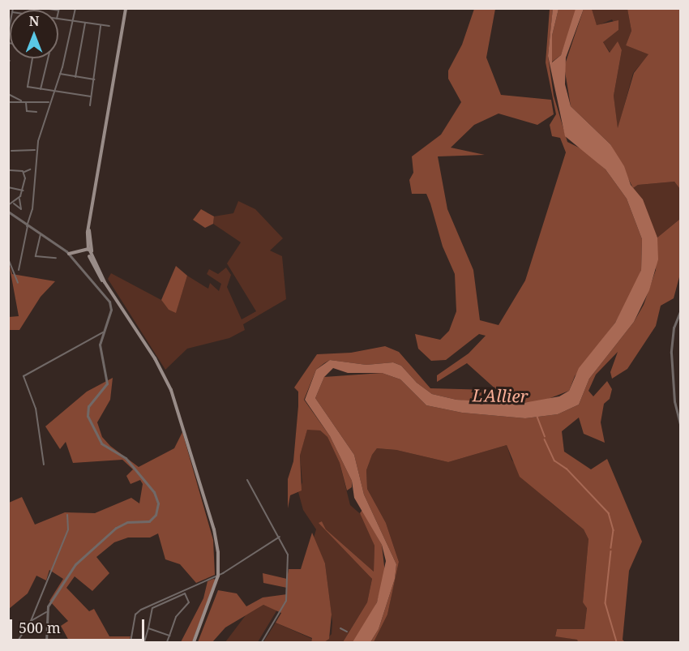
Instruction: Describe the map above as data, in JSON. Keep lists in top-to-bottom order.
{
  "water": ["L'Allier"],
  "scale_bar": "500 m",
  "north": "top"
}
